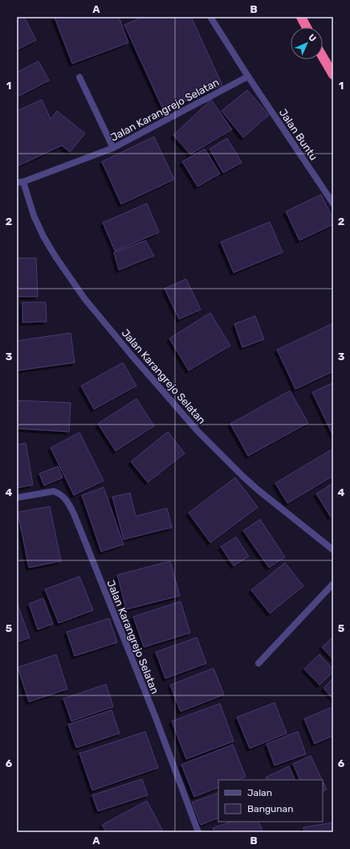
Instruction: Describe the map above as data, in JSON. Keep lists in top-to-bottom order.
{
  "streets": {
    "street": ["Jalan Karangrejo Selatan", "Jalan Buntu"]
  },
  "crossings": [
    ["Jalan Karangrejo Selatan", "Jalan Buntu"]
  ],
  "legend": ["Jalan", "Bangunan"],
  "north": "top right",
  "grid": {
    "columns": ["A", "B"],
    "rows": [
      "1",
      "2",
      "3",
      "4",
      "5",
      "6"
    ]
  }
}
